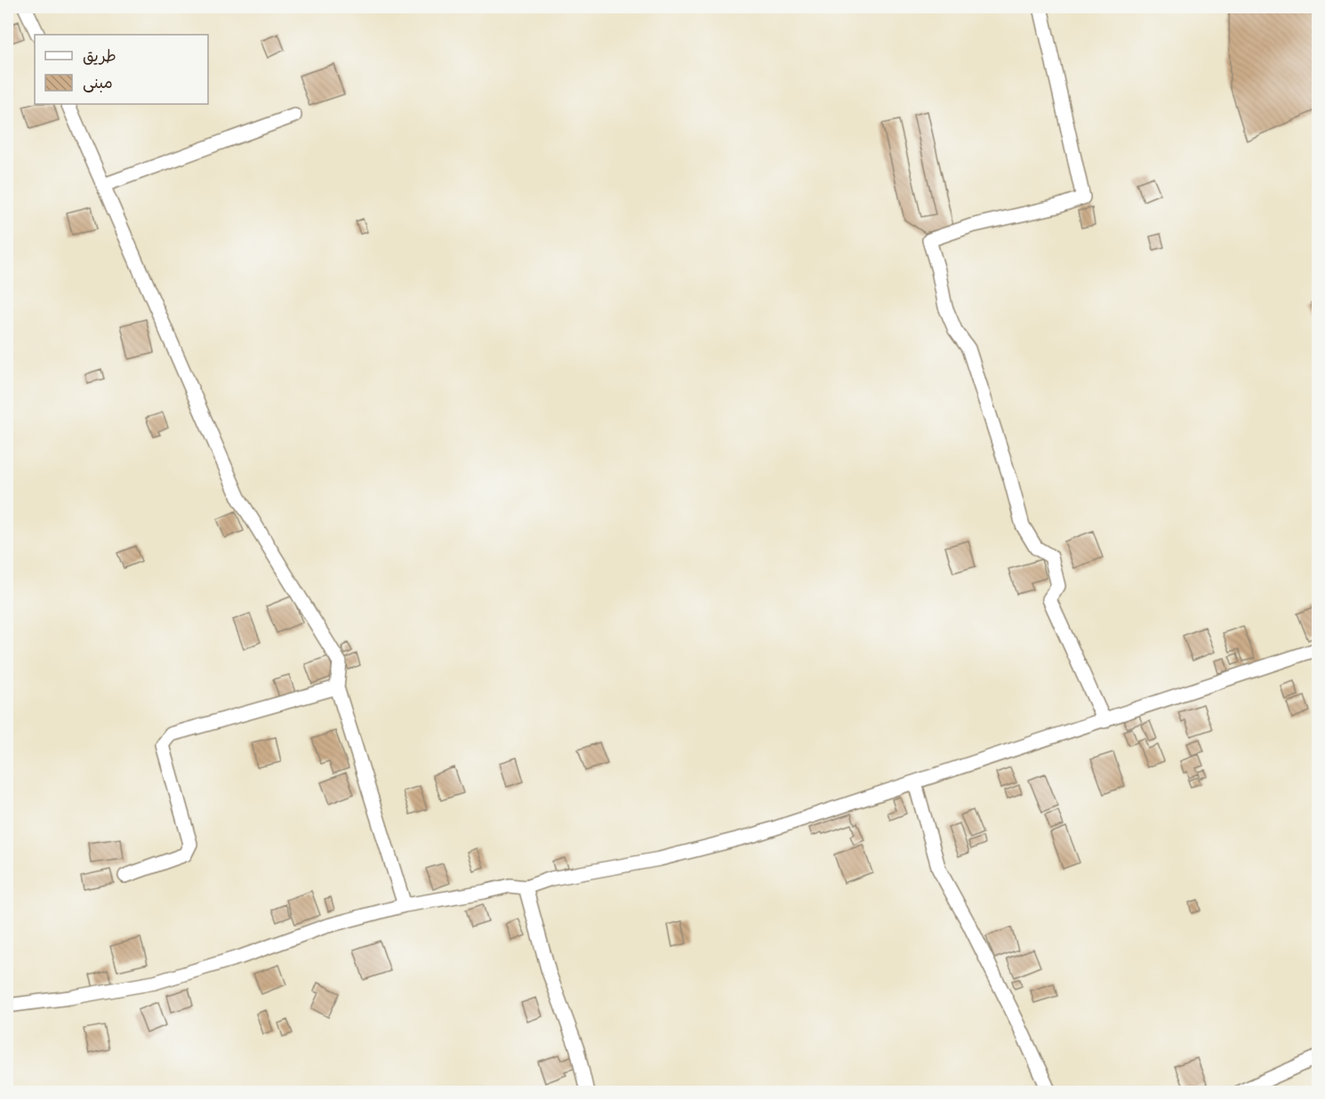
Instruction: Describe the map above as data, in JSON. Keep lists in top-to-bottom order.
{
  "legend": ["طريق", "مبنى"]
}
